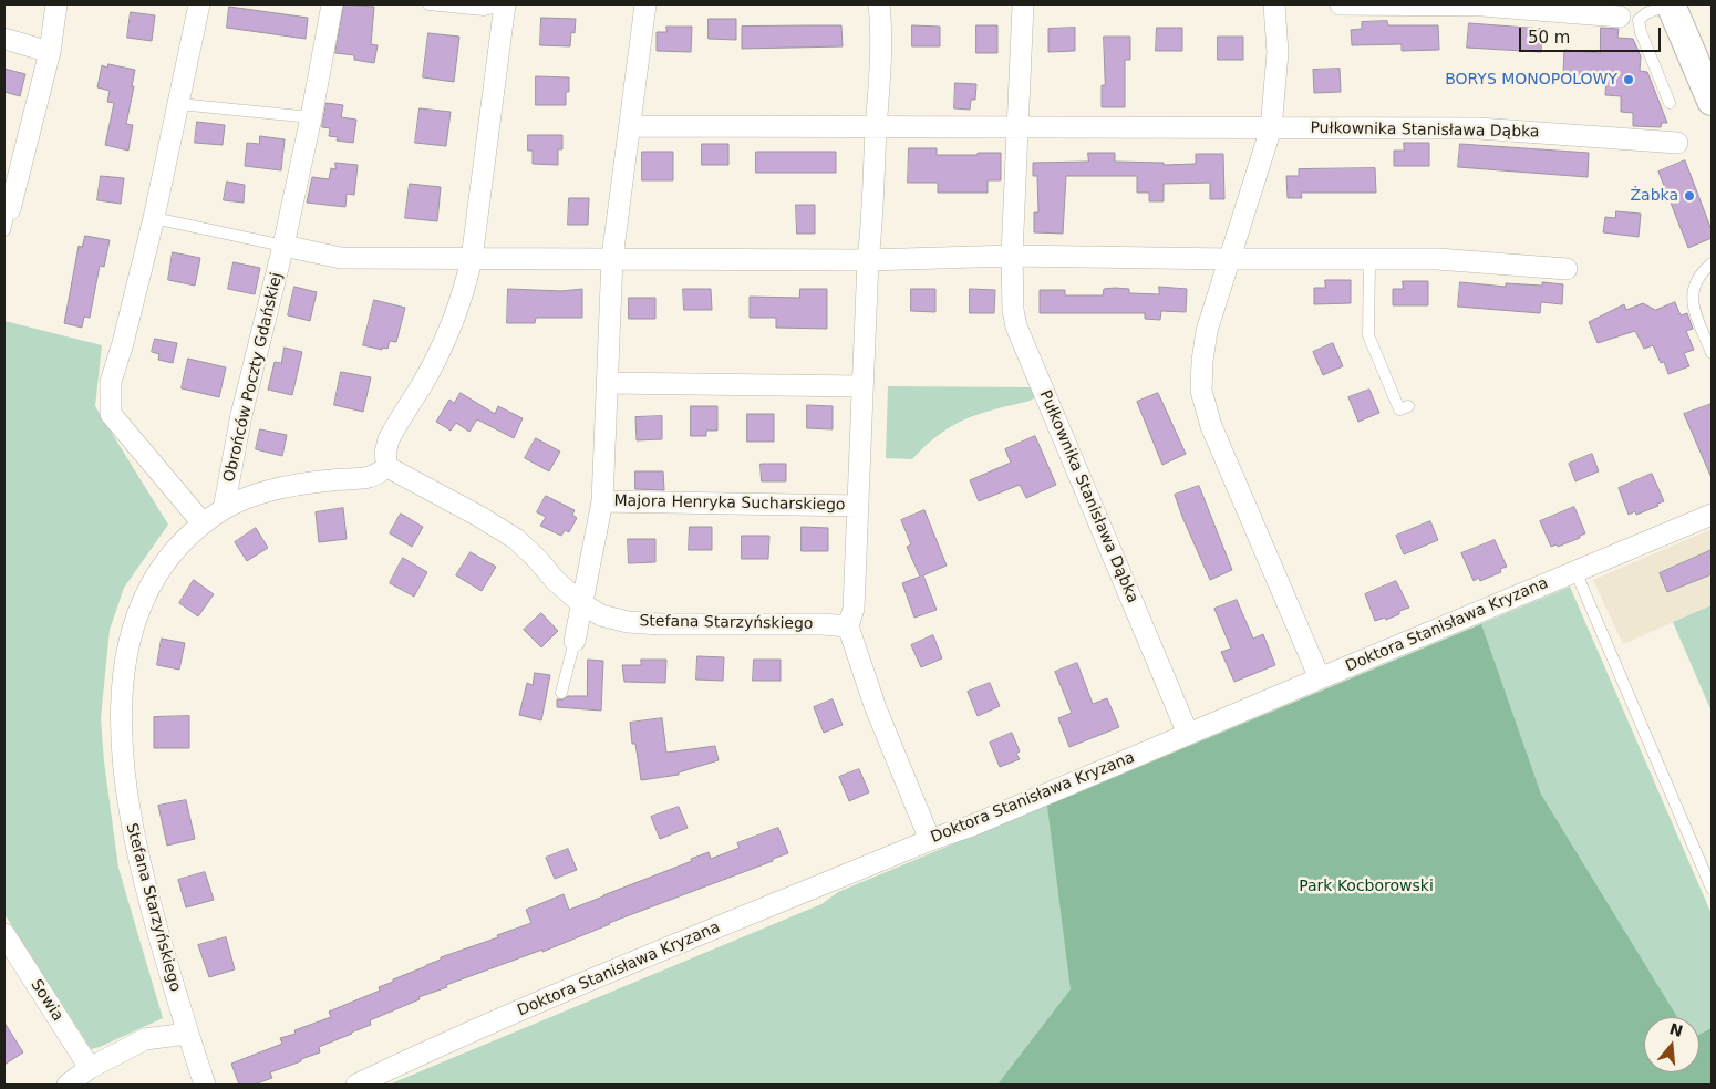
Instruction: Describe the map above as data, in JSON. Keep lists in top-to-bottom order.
{
  "streets": {
    "street": [
      "Pułkownika Stanisława Dąbka",
      "Obrońców Poczty Gdańskiej",
      "Majora Henryka Sucharskiego",
      "Stefana Starzyńskiego",
      "Doktora Stanisława Kryzana",
      "Sowia"
    ]
  },
  "crossings": [
    ["Pułkownika Stanisława Dąbka", "Doktora Stanisława Kryzana"],
    ["Obrońców Poczty Gdańskiej", "Stefana Starzyńskiego"],
    ["Majora Henryka Sucharskiego", "Stefana Starzyńskiego"]
  ],
  "parks": ["Park Kocborowski"],
  "places": ["BORYS MONOPOLOWY", "Żabka"],
  "scale_bar": "50 m",
  "north": "top"
}
